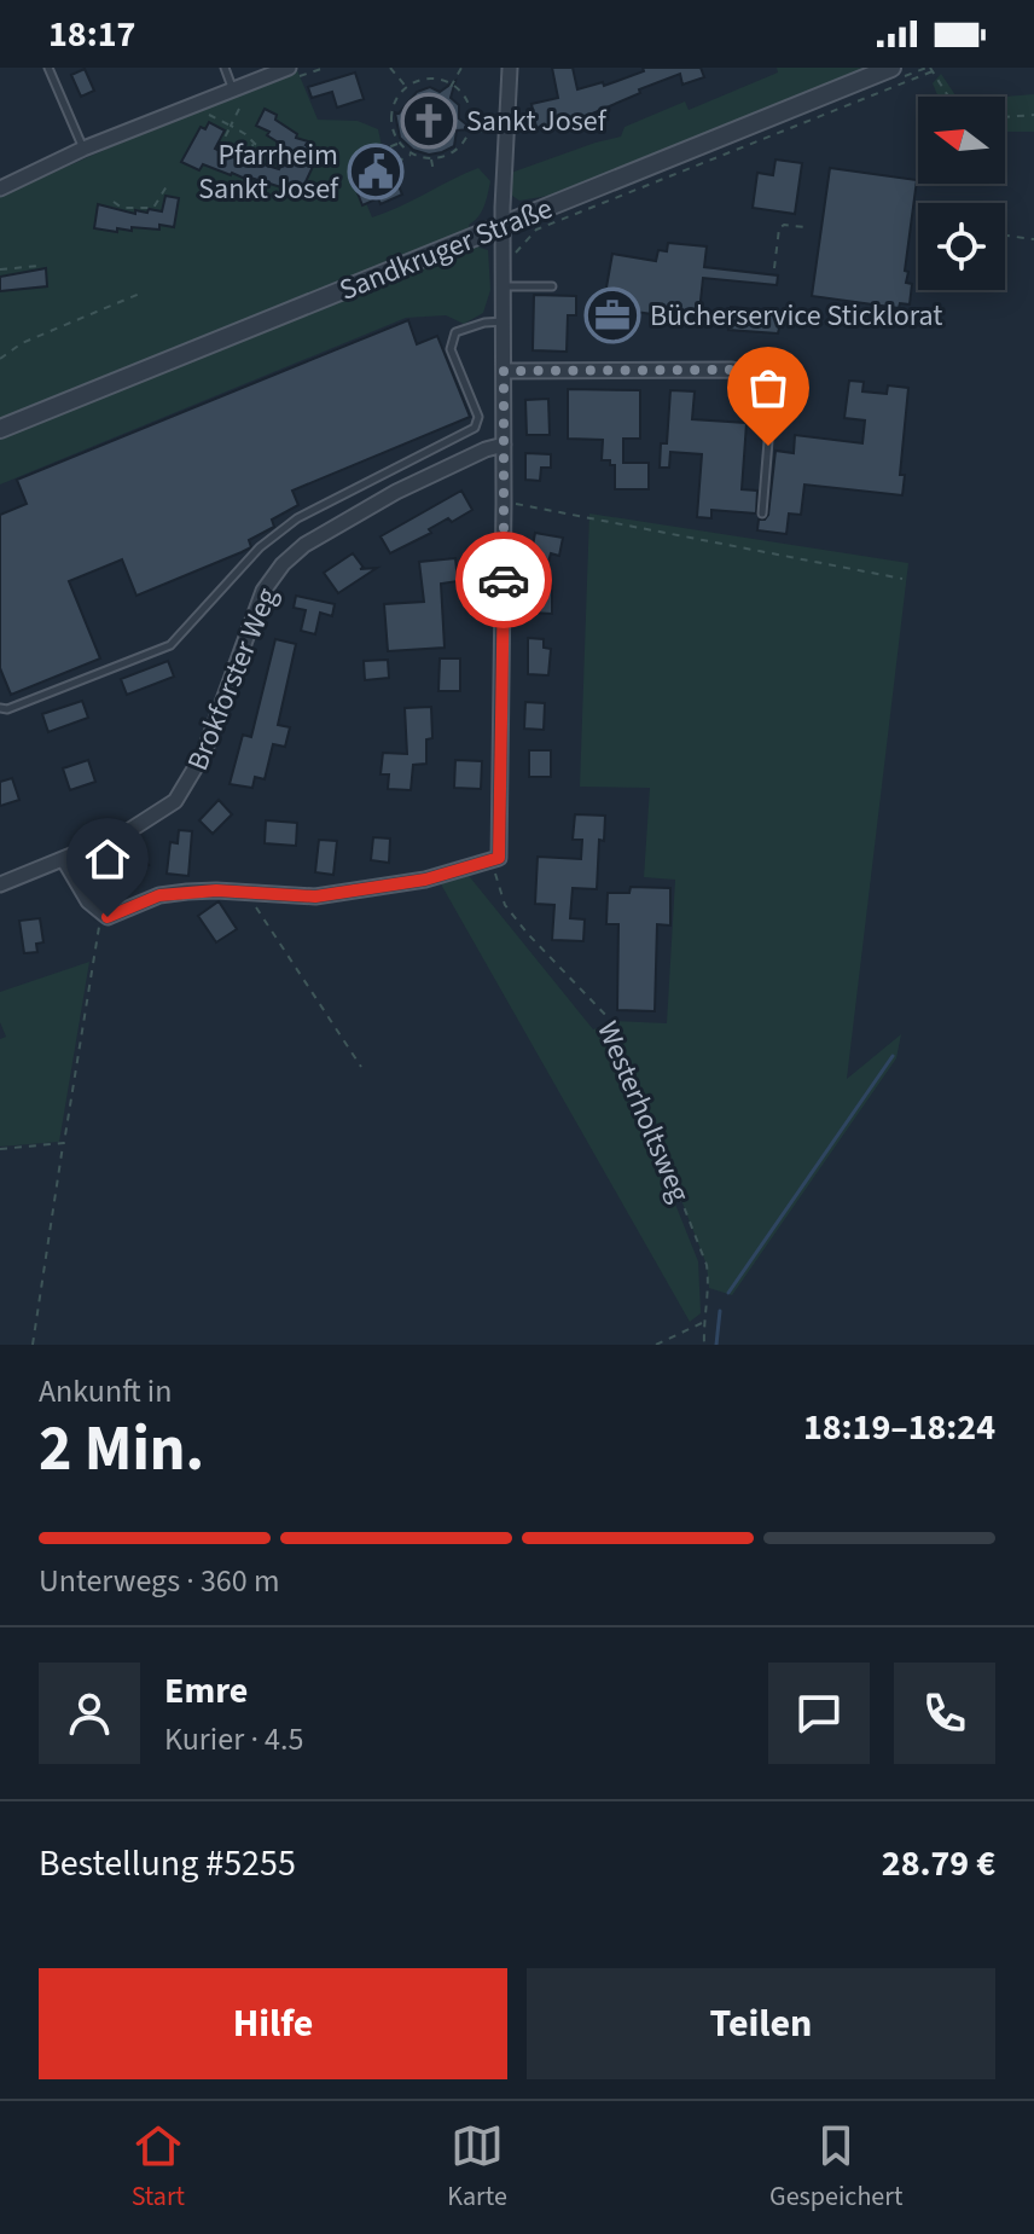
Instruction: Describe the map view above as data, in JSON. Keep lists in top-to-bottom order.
{
  "streets": {
    "street": ["Sandkruger Straße", "Brokforster Weg"],
    "path": ["Westerholtsweg"]
  },
  "places": {
    "church": ["Sankt Josef"],
    "public building": ["Pfarrheim Sankt Josef"],
    "office": ["Bücherservice Sticklorat"]
  },
  "north": "left",
  "page": {
    "status": "18:17",
    "heading": ["2 Min.", "Ankunft in", "18:19–18:24"],
    "panel": [
      "Emre",
      "Kurier · 4.5",
      "Bestellung #5255",
      "28.79 €"
    ],
    "bar": "Unterwegs · 360 m",
    "buttons": ["Hilfe", "Teilen"],
    "tabs": ["Start", "Karte", "Gespeichert"]
  }
}
